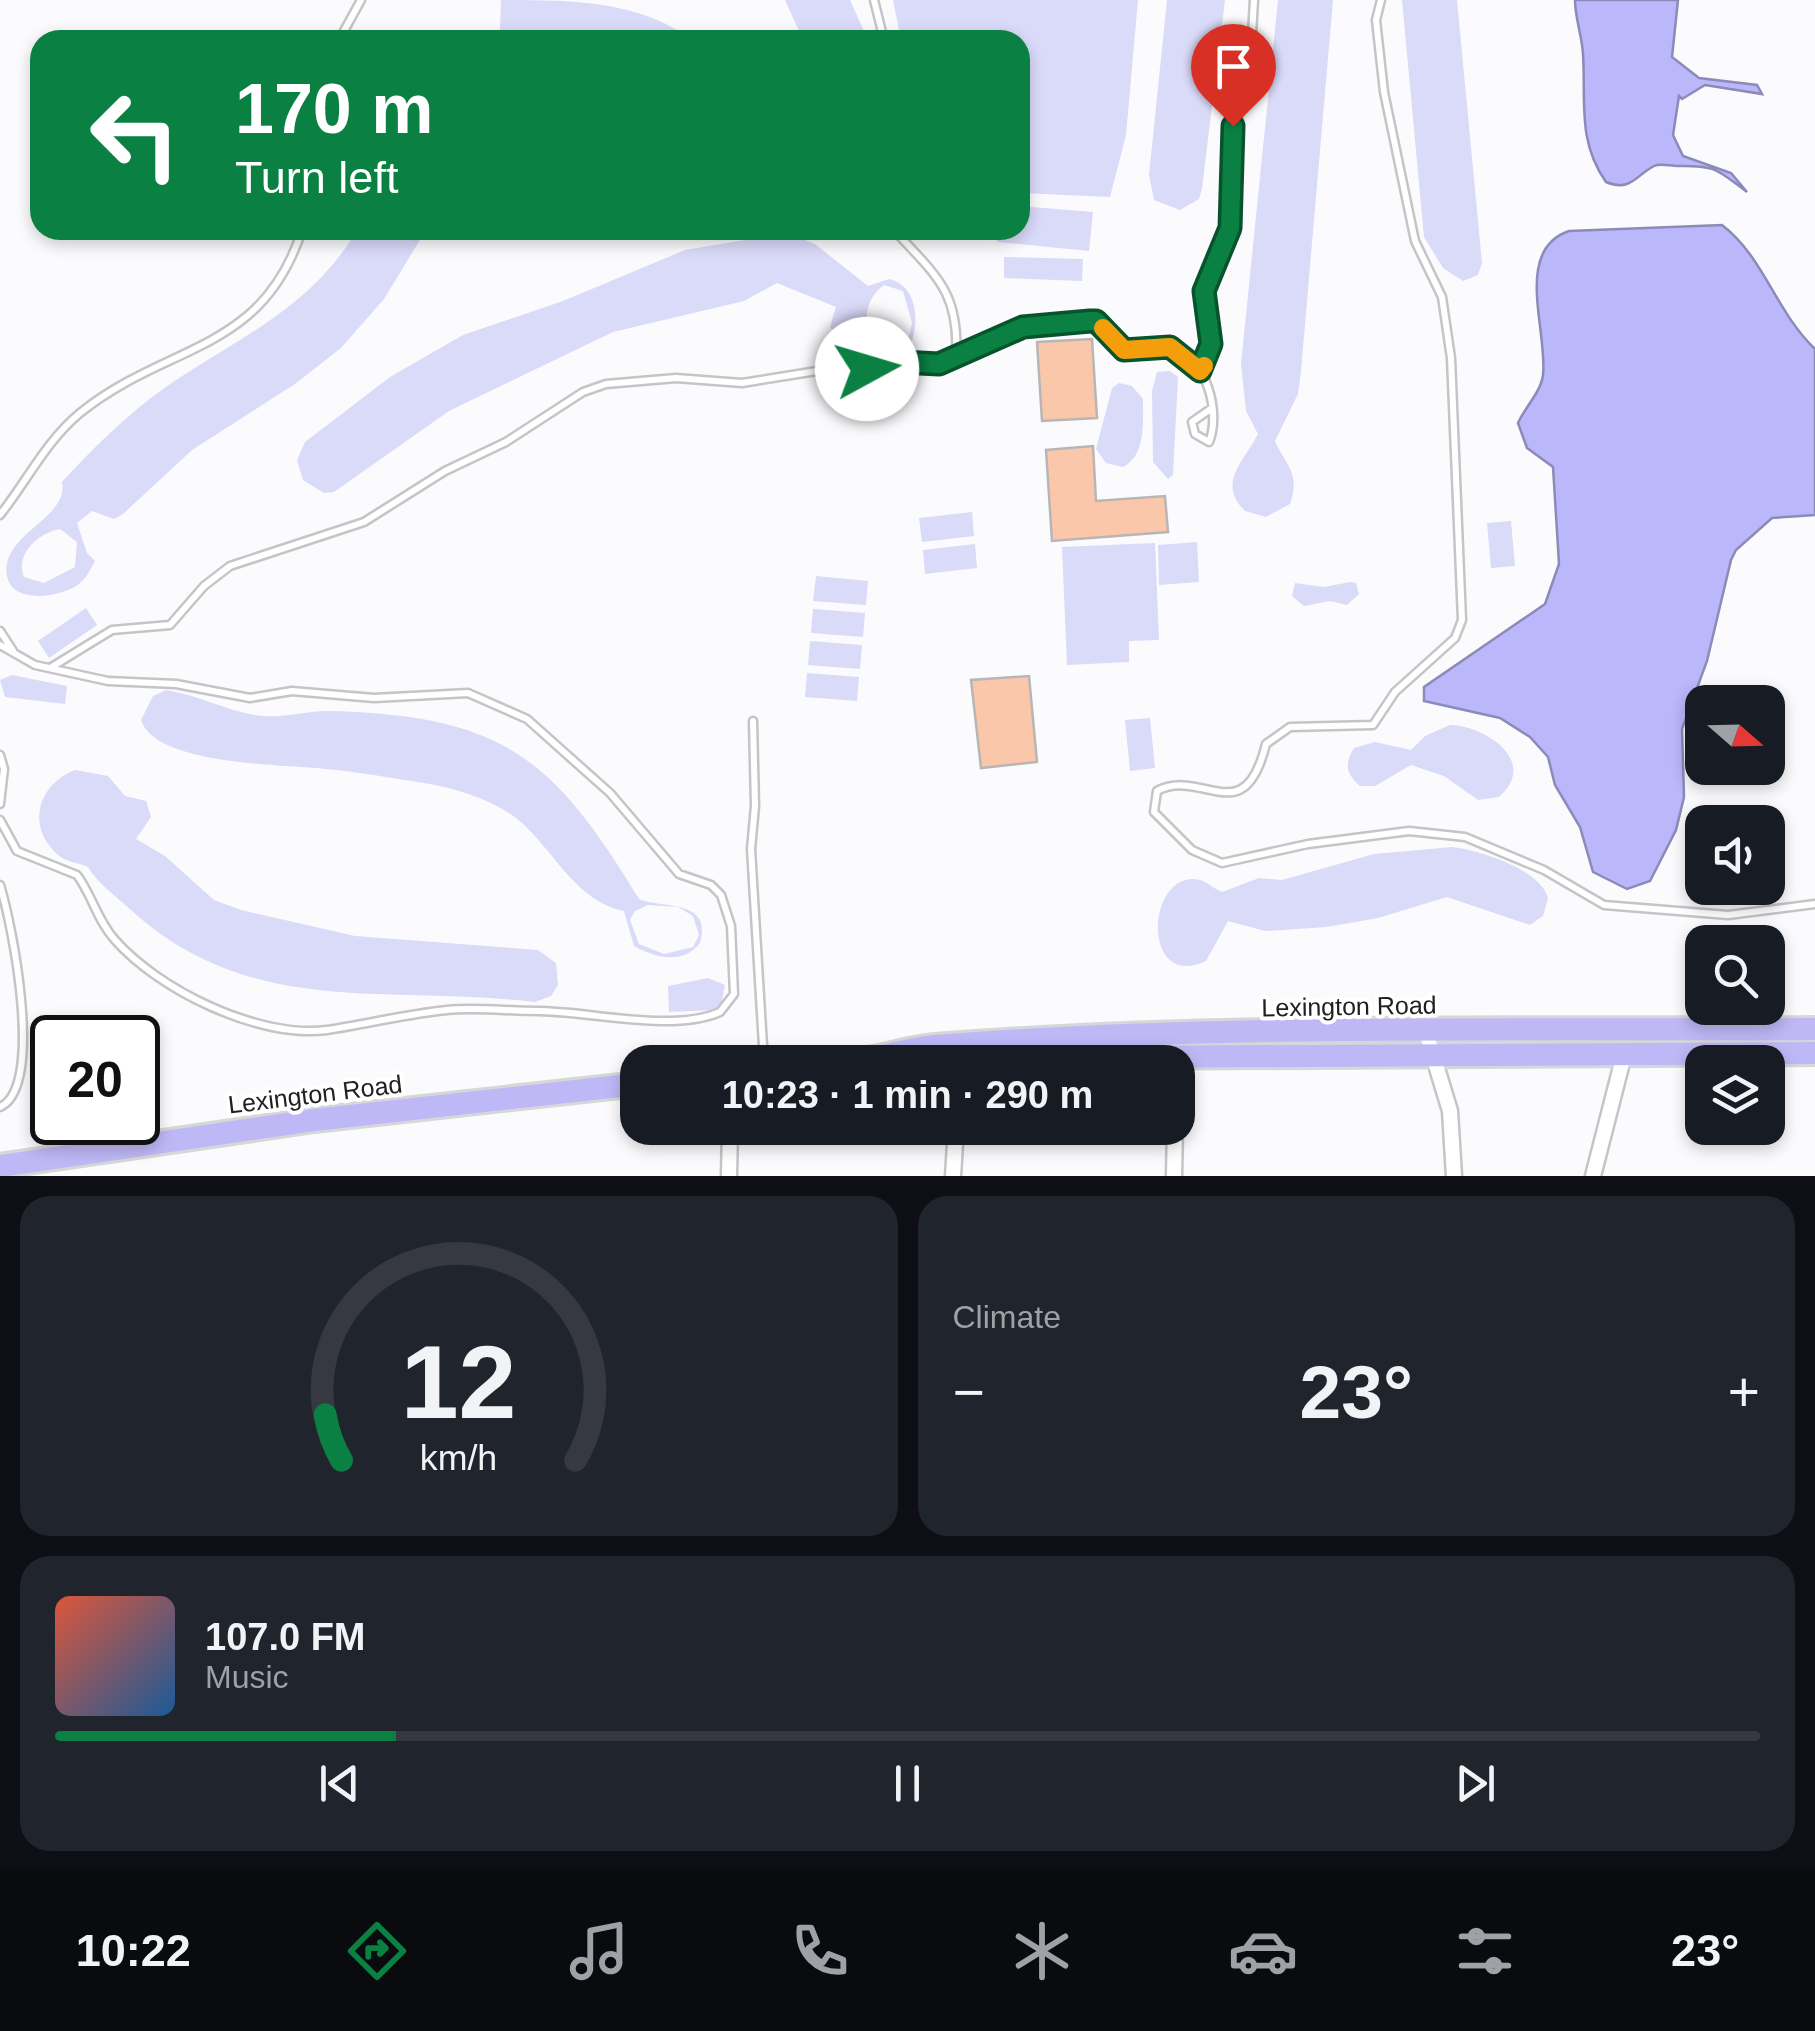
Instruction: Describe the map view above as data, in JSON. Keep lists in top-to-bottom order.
{
  "streets": {
    "main road": ["Lexington Road"]
  },
  "north": "right",
  "page": {
    "turn": ["170 m", "Turn left"],
    "limit": "20",
    "trip": "10:23 · 1 min · 290 m",
    "tile": "Climate",
    "heat": ["−", "23°", "+"],
    "song": ["107.0 FM", "Music"],
    "tabs": ["10:22", "23°"],
    "gauge": ["12", "km/h"]
  }
}
